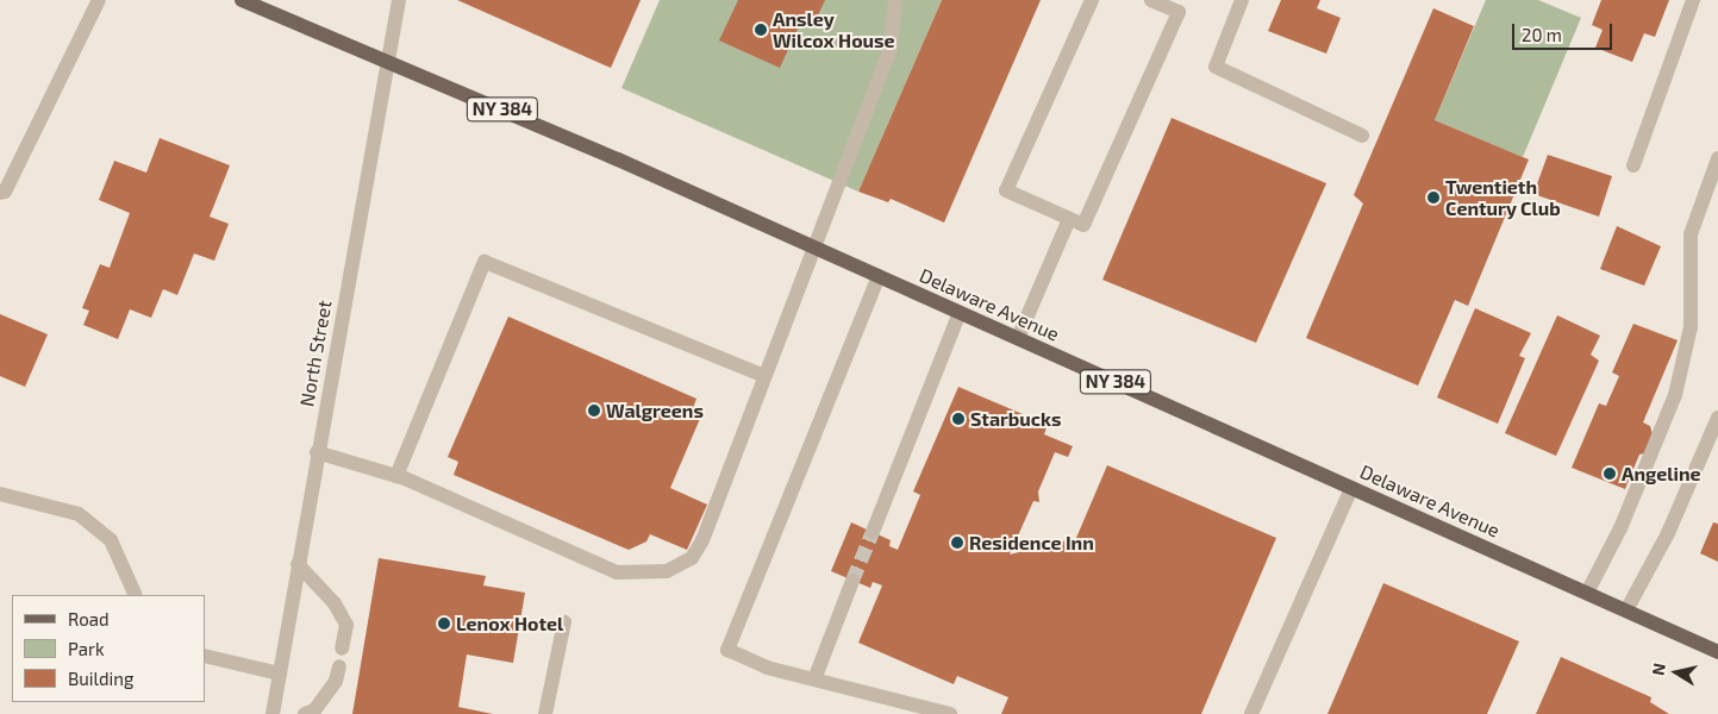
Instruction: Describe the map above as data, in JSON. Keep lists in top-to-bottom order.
{
  "streets": {
    "main road": ["NY 384", "Delaware Avenue"],
    "street": ["North Street"]
  },
  "crossings": [
    ["Delaware Avenue", "North Street"]
  ],
  "places": [
    "Ansley Wilcox House",
    "Twentieth Century Club",
    "Walgreens",
    "Starbucks",
    "Angeline",
    "Residence Inn",
    "Lenox Hotel"
  ],
  "legend": ["Road", "Park", "Building"],
  "scale_bar": "20 m",
  "north": "left"
}
